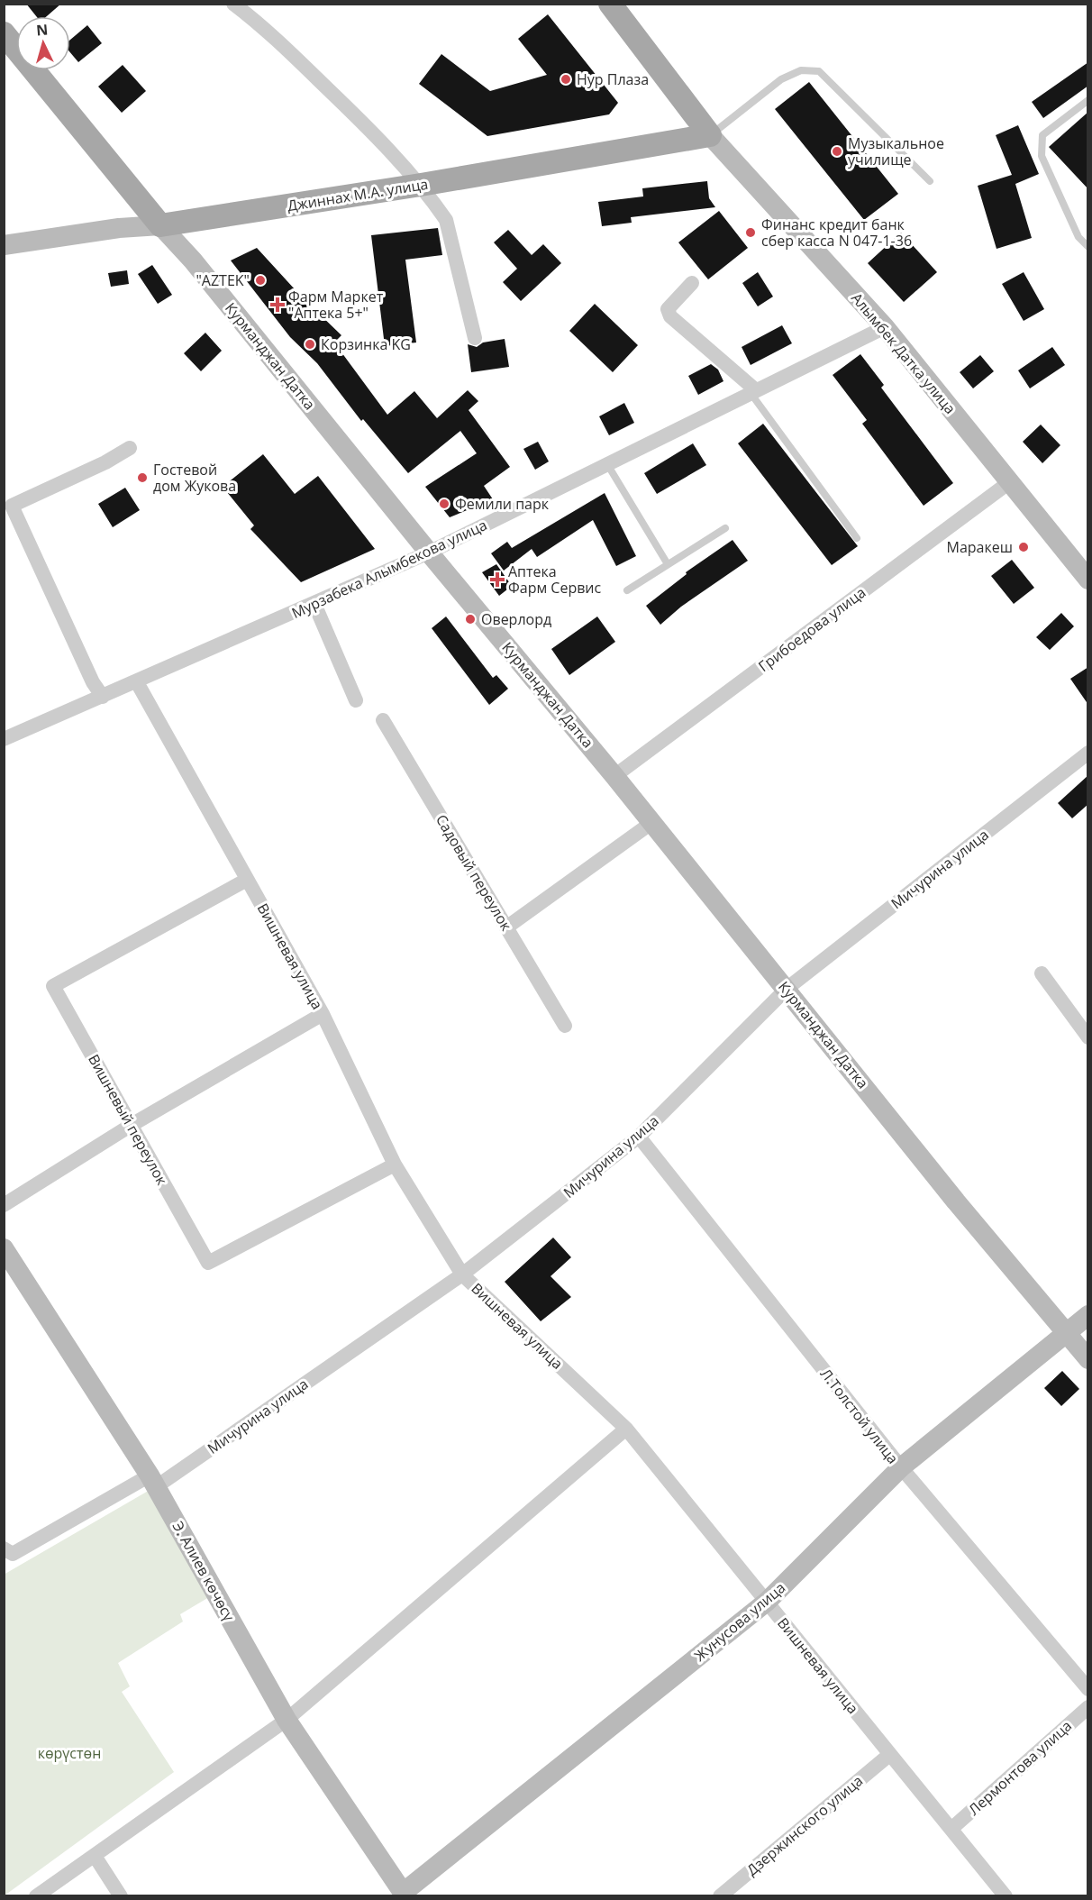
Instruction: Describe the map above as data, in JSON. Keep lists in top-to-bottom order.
{
  "streets": {
    "main road": [
      "Джиннах М.А. улица",
      "Алымбек Датка улица",
      "Курманджан Датка",
      "Э. Алиев көчөсү",
      "Жунусова улица"
    ],
    "street": [
      "Мурзабека Алымбекова улица",
      "Грибоедова улица",
      "Мичурина улица",
      "Садовый переулок",
      "Вишневая улица",
      "Вишневый переулок",
      "Л.Толстой улица",
      "Лермонтова улица",
      "Дзержинского улица"
    ]
  },
  "crossings": [
    ["Джиннах М.А. улица", "Алымбек Датка улица"],
    ["Джиннах М.А. улица", "Курманджан Датка"],
    ["Алымбек Датка улица", "Мурзабека Алымбекова улица"],
    ["Алымбек Датка улица", "Грибоедова улица"],
    ["Курманджан Датка", "Мурзабека Алымбекова улица"],
    ["Курманджан Датка", "Грибоедова улица"],
    ["Курманджан Датка", "Мичурина улица"],
    ["Курманджан Датка", "Жунусова улица"],
    ["Мурзабека Алымбекова улица", "Вишневая улица"],
    ["Мичурина улица", "Вишневая улица"],
    ["Мичурина улица", "Л.Толстой улица"],
    ["Мичурина улица", "Э. Алиев көчөсү"],
    ["Вишневая улица", "Вишневый переулок"],
    ["Вишневая улица", "Жунусова улица"],
    ["Вишневая улица", "Лермонтова улица"],
    ["Вишневая улица", "Дзержинского улица"],
    ["Л.Толстой улица", "Жунусова улица"],
    ["Э. Алиев көчөсү", "Жунусова улица"]
  ],
  "parks": ["көрүстөн"],
  "places": {
    "other": [
      "Нур Плаза",
      "Музыкальное училище",
      "Финанс кредит банк сбер касса N 047-1-36",
      "\"AZTEK\"",
      "Корзинка KG",
      "Гостевой дом Жукова",
      "Фемили парк",
      "Маракеш",
      "Оверлорд"
    ],
    "health": ["Фарм Маркет \"Аптека 5+\"", "Аптека Фарм Сервис"]
  },
  "north": "top"
}
